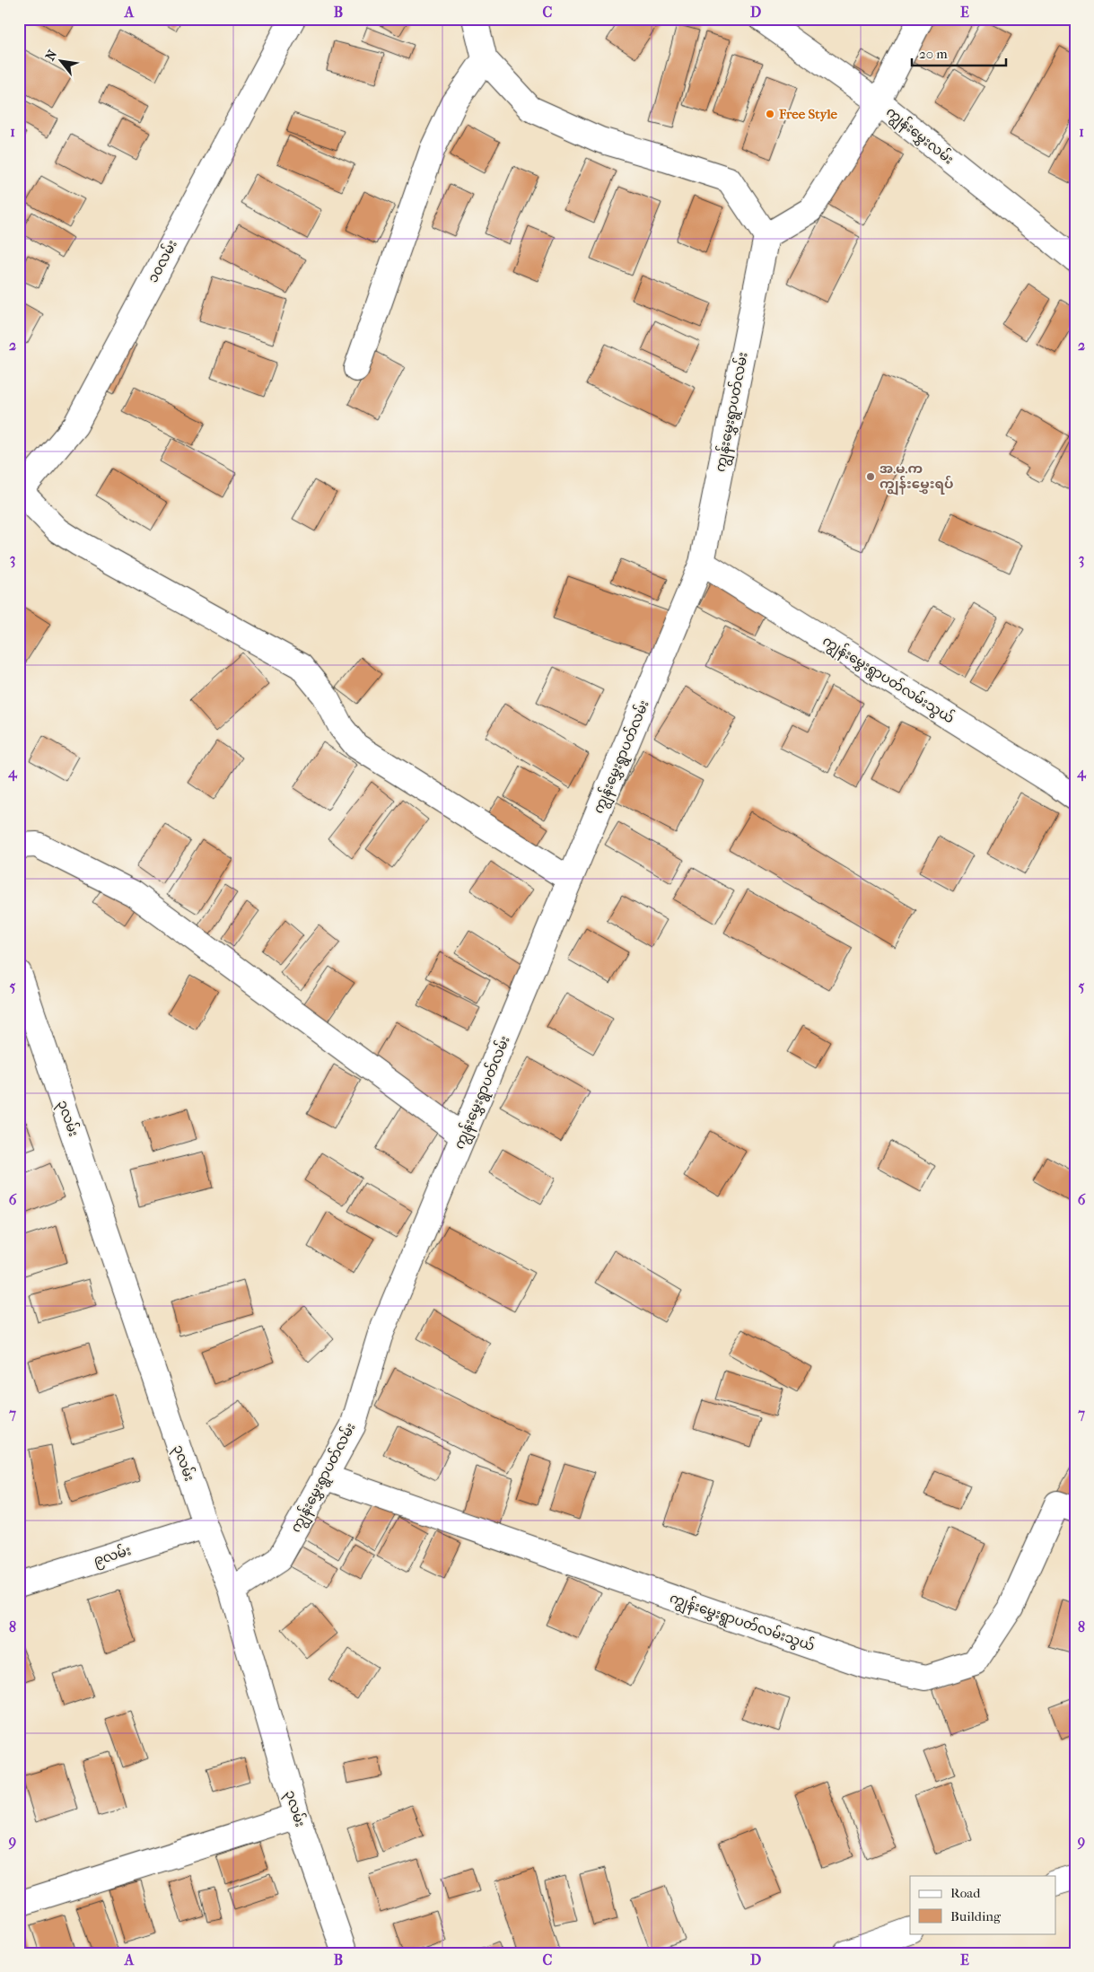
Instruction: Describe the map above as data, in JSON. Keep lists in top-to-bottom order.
{
  "streets": {
    "street": [
      "ကျွန်းမွှေးလမ်း",
      "၁၀လမ်း",
      "ကျွန်းမွှေးရွာပတ်လမ်း",
      "ကျွန်းမွှေးရွာပတ်လမ်းသွယ်",
      "၃လမ်း",
      "၉လမ်း"
    ]
  },
  "crossings": [
    ["ကျွန်းမွှေးရွာပတ်လမ်း", "ကျွန်းမွှေးရွာပတ်လမ်းသွယ်"],
    ["ကျွန်းမွှေးရွာပတ်လမ်း", "၃လမ်း"],
    ["၃လမ်း", "၉လမ်း"]
  ],
  "places": ["Free Style", "အ.မ.က ကျွန်းမွှေးရပ်"],
  "legend": ["Road", "Building"],
  "scale_bar": "20 m",
  "north": "top left",
  "grid": {
    "columns": [
      "A",
      "B",
      "C",
      "D",
      "E"
    ],
    "rows": [
      "1",
      "2",
      "3",
      "4",
      "5",
      "6",
      "7",
      "8",
      "9"
    ]
  }
}
